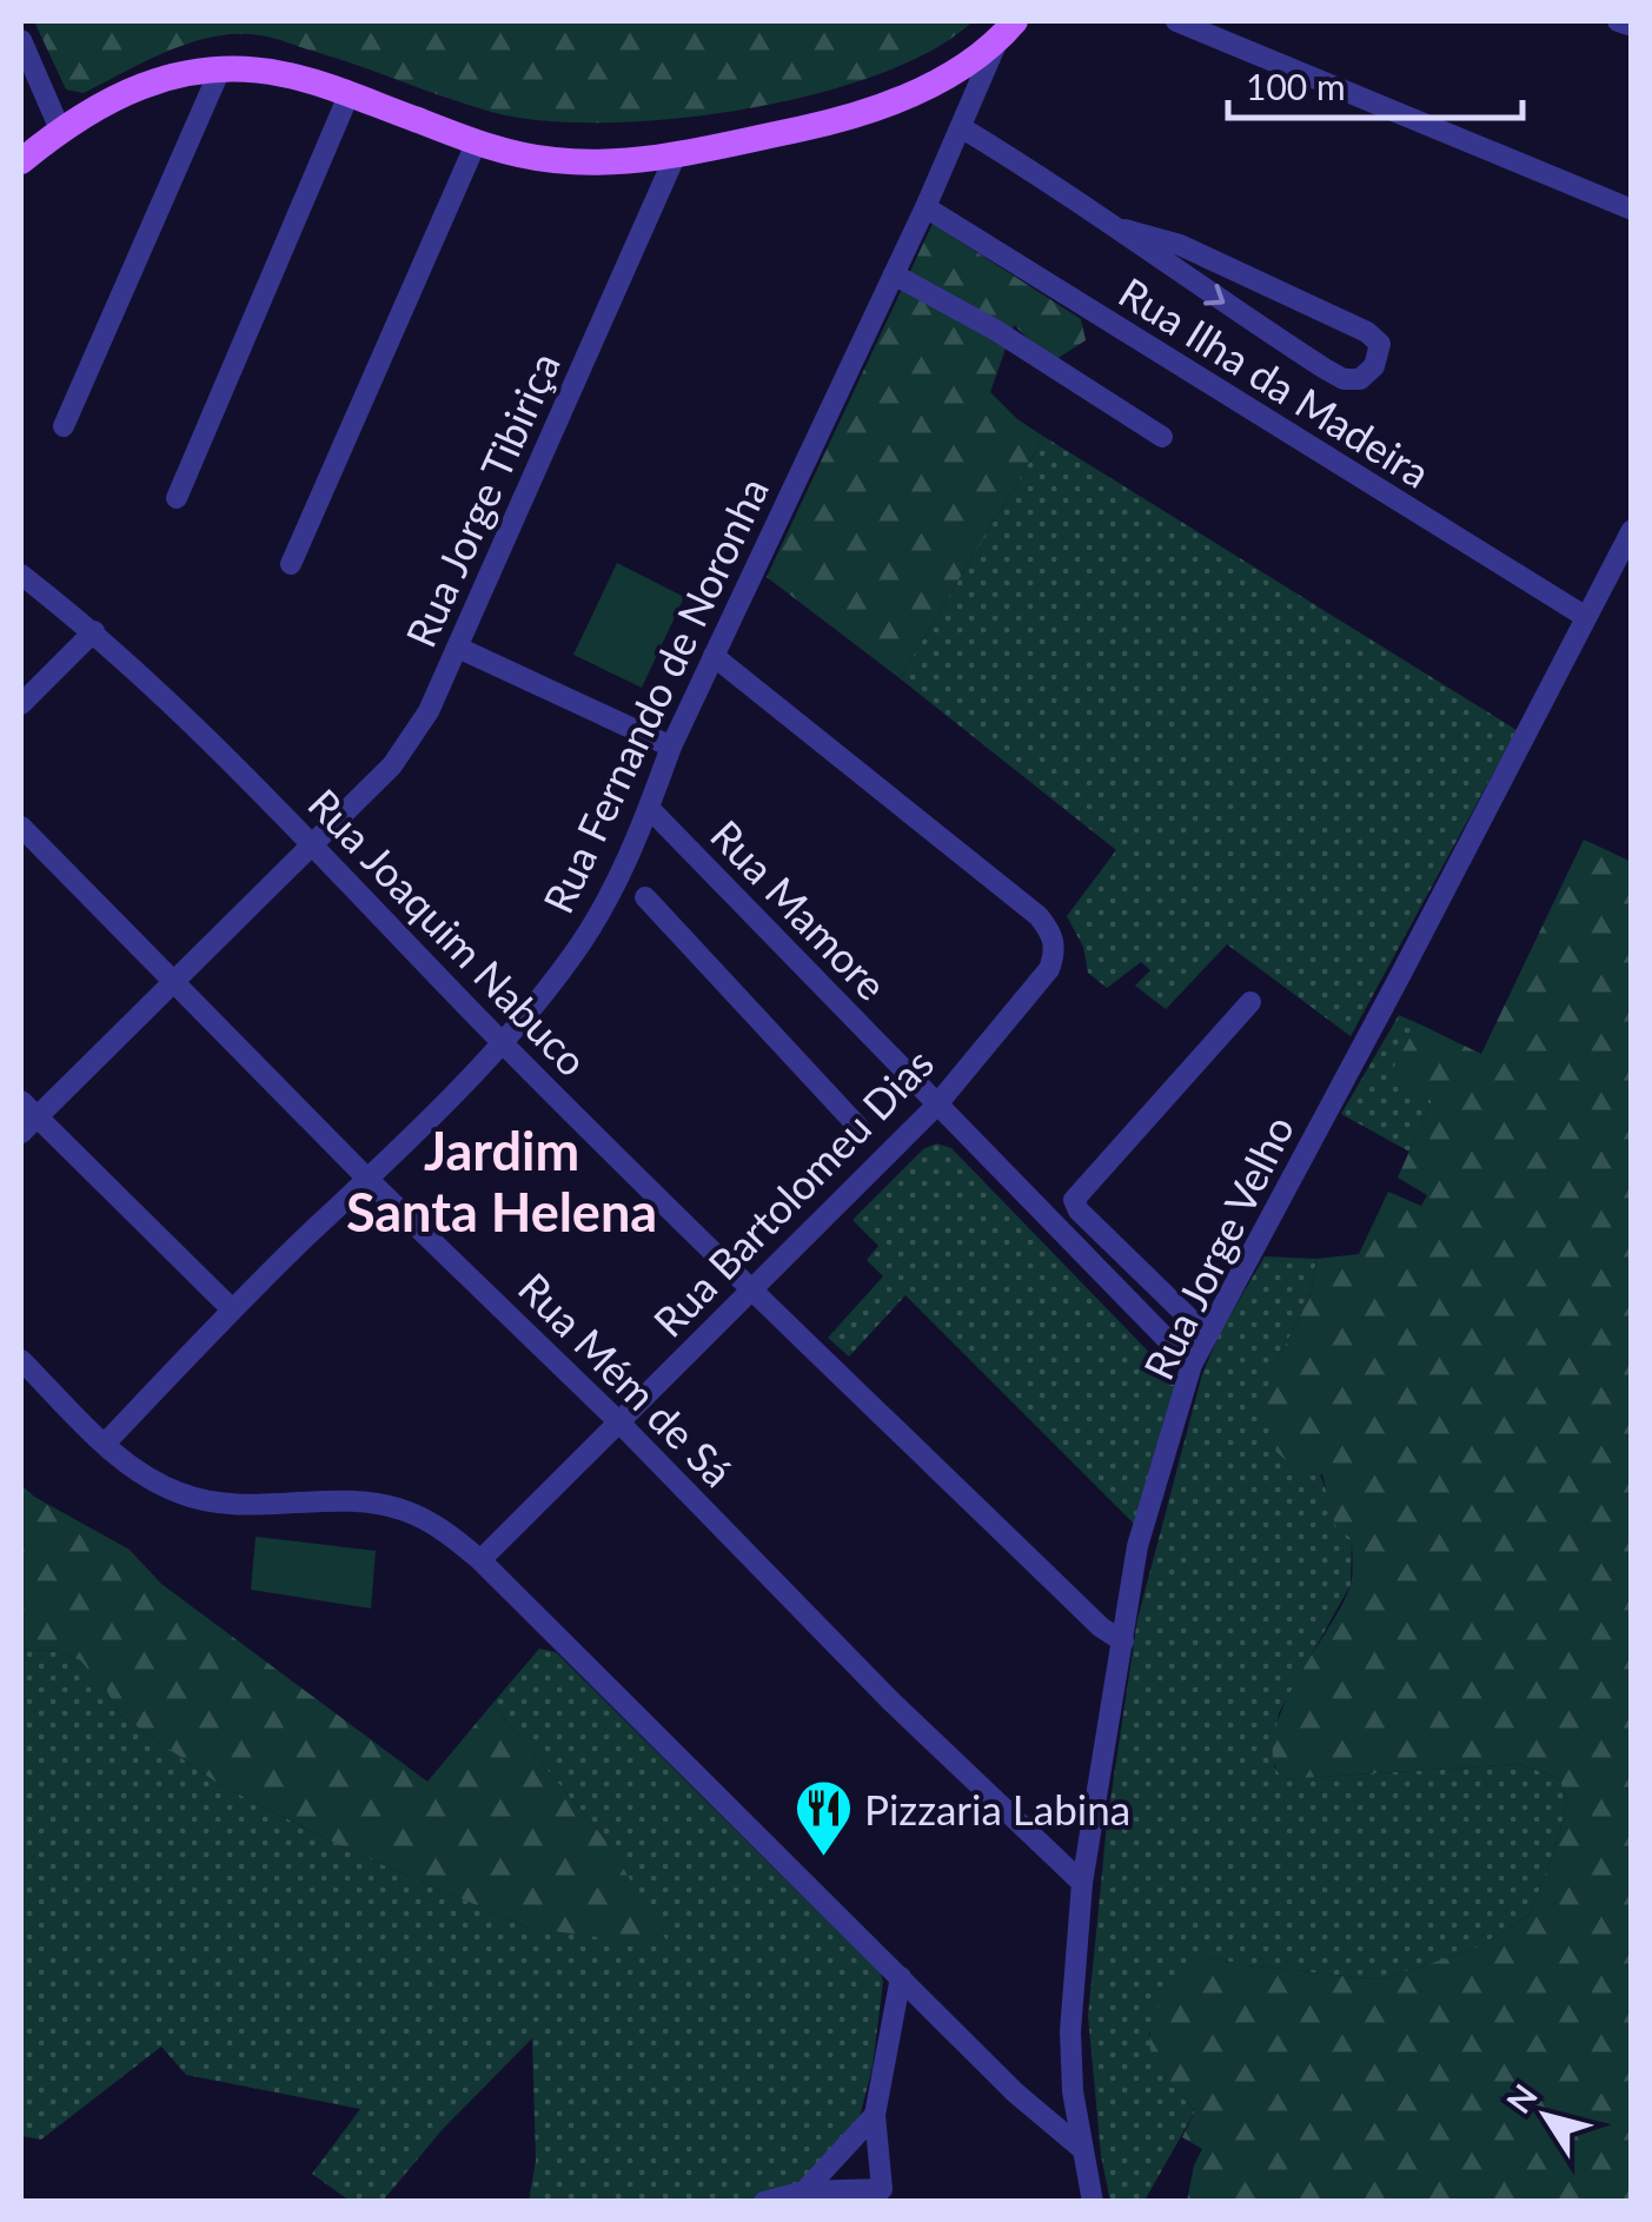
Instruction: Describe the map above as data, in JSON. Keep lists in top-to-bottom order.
{
  "streets": {
    "street": [
      "Rua Ilha da Madeira",
      "Rua Jorge Tibiriça",
      "Rua Fernando de Noronha",
      "Rua Mamore",
      "Rua Joaquim Nabuco",
      "Rua Bartolomeu Dias",
      "Rua Jorge Velho",
      "Rua Mém de Sá"
    ]
  },
  "crossings": [
    ["Rua Ilha da Madeira", "Rua Fernando de Noronha"],
    ["Rua Ilha da Madeira", "Rua Jorge Velho"],
    ["Rua Jorge Tibiriça", "Rua Joaquim Nabuco"],
    ["Rua Jorge Tibiriça", "Rua Mém de Sá"],
    ["Rua Fernando de Noronha", "Rua Mamore"],
    ["Rua Fernando de Noronha", "Rua Joaquim Nabuco"],
    ["Rua Fernando de Noronha", "Rua Bartolomeu Dias"],
    ["Rua Fernando de Noronha", "Rua Mém de Sá"],
    ["Rua Mamore", "Rua Bartolomeu Dias"],
    ["Rua Mamore", "Rua Jorge Velho"],
    ["Rua Joaquim Nabuco", "Rua Bartolomeu Dias"],
    ["Rua Joaquim Nabuco", "Rua Jorge Velho"],
    ["Rua Bartolomeu Dias", "Rua Mém de Sá"],
    ["Rua Jorge Velho", "Rua Mém de Sá"]
  ],
  "districts": ["Jardim Santa Helena"],
  "places": {
    "restaurant": ["Pizzaria Labina"]
  },
  "scale_bar": "100 m",
  "north": "top left"
}
